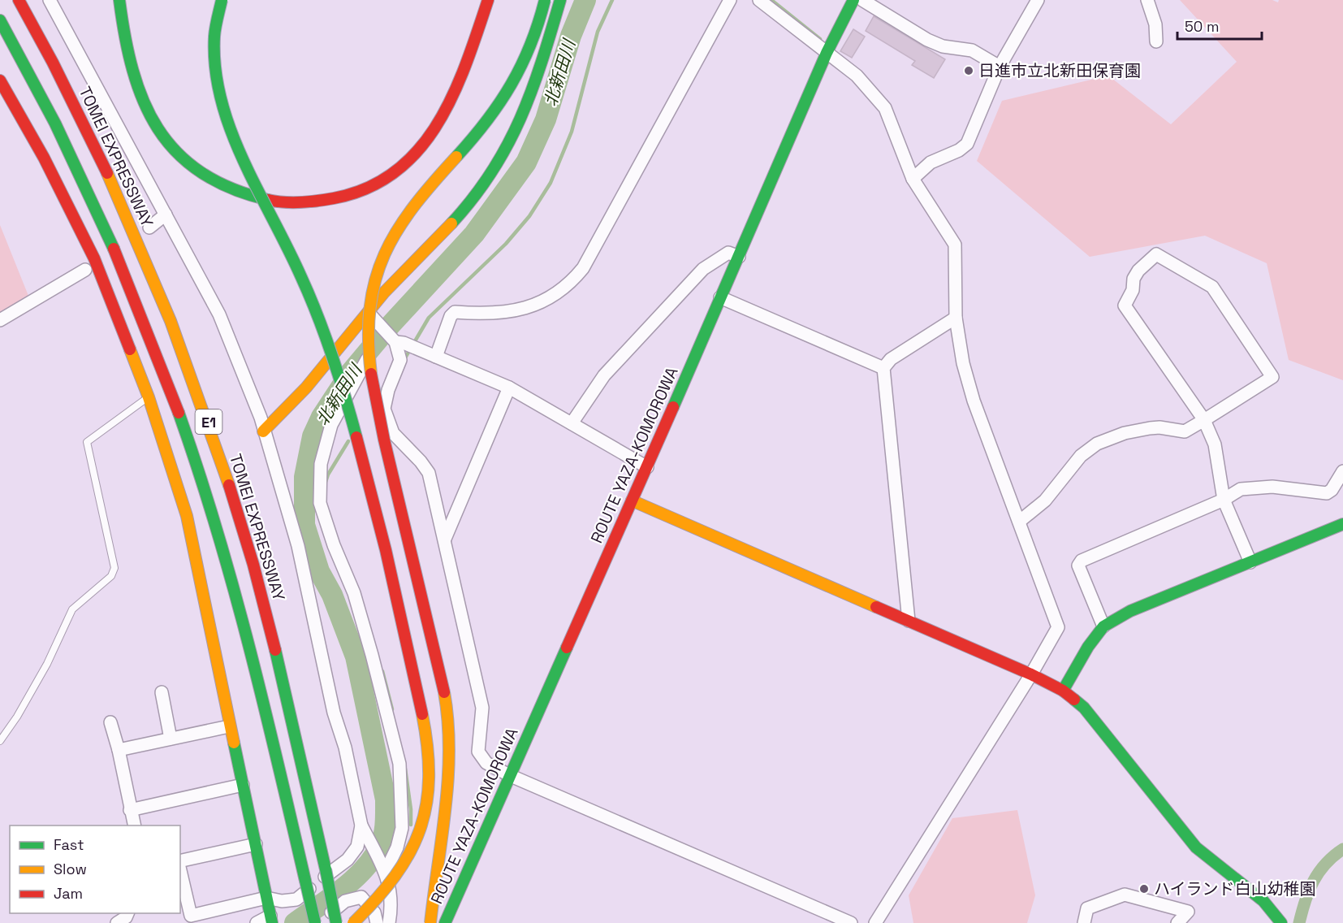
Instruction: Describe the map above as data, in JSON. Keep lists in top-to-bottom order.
{
  "streets": {
    "main road": ["TOMEI EXPRESSWAY", "E1", "ROUTE YAZA-KOMOROWA"]
  },
  "water": ["北新田川"],
  "places": ["日進市立北新田保育園", "ハイランド白山幼稚園"],
  "legend": ["Fast", "Slow", "Jam"],
  "scale_bar": "50 m"
}
